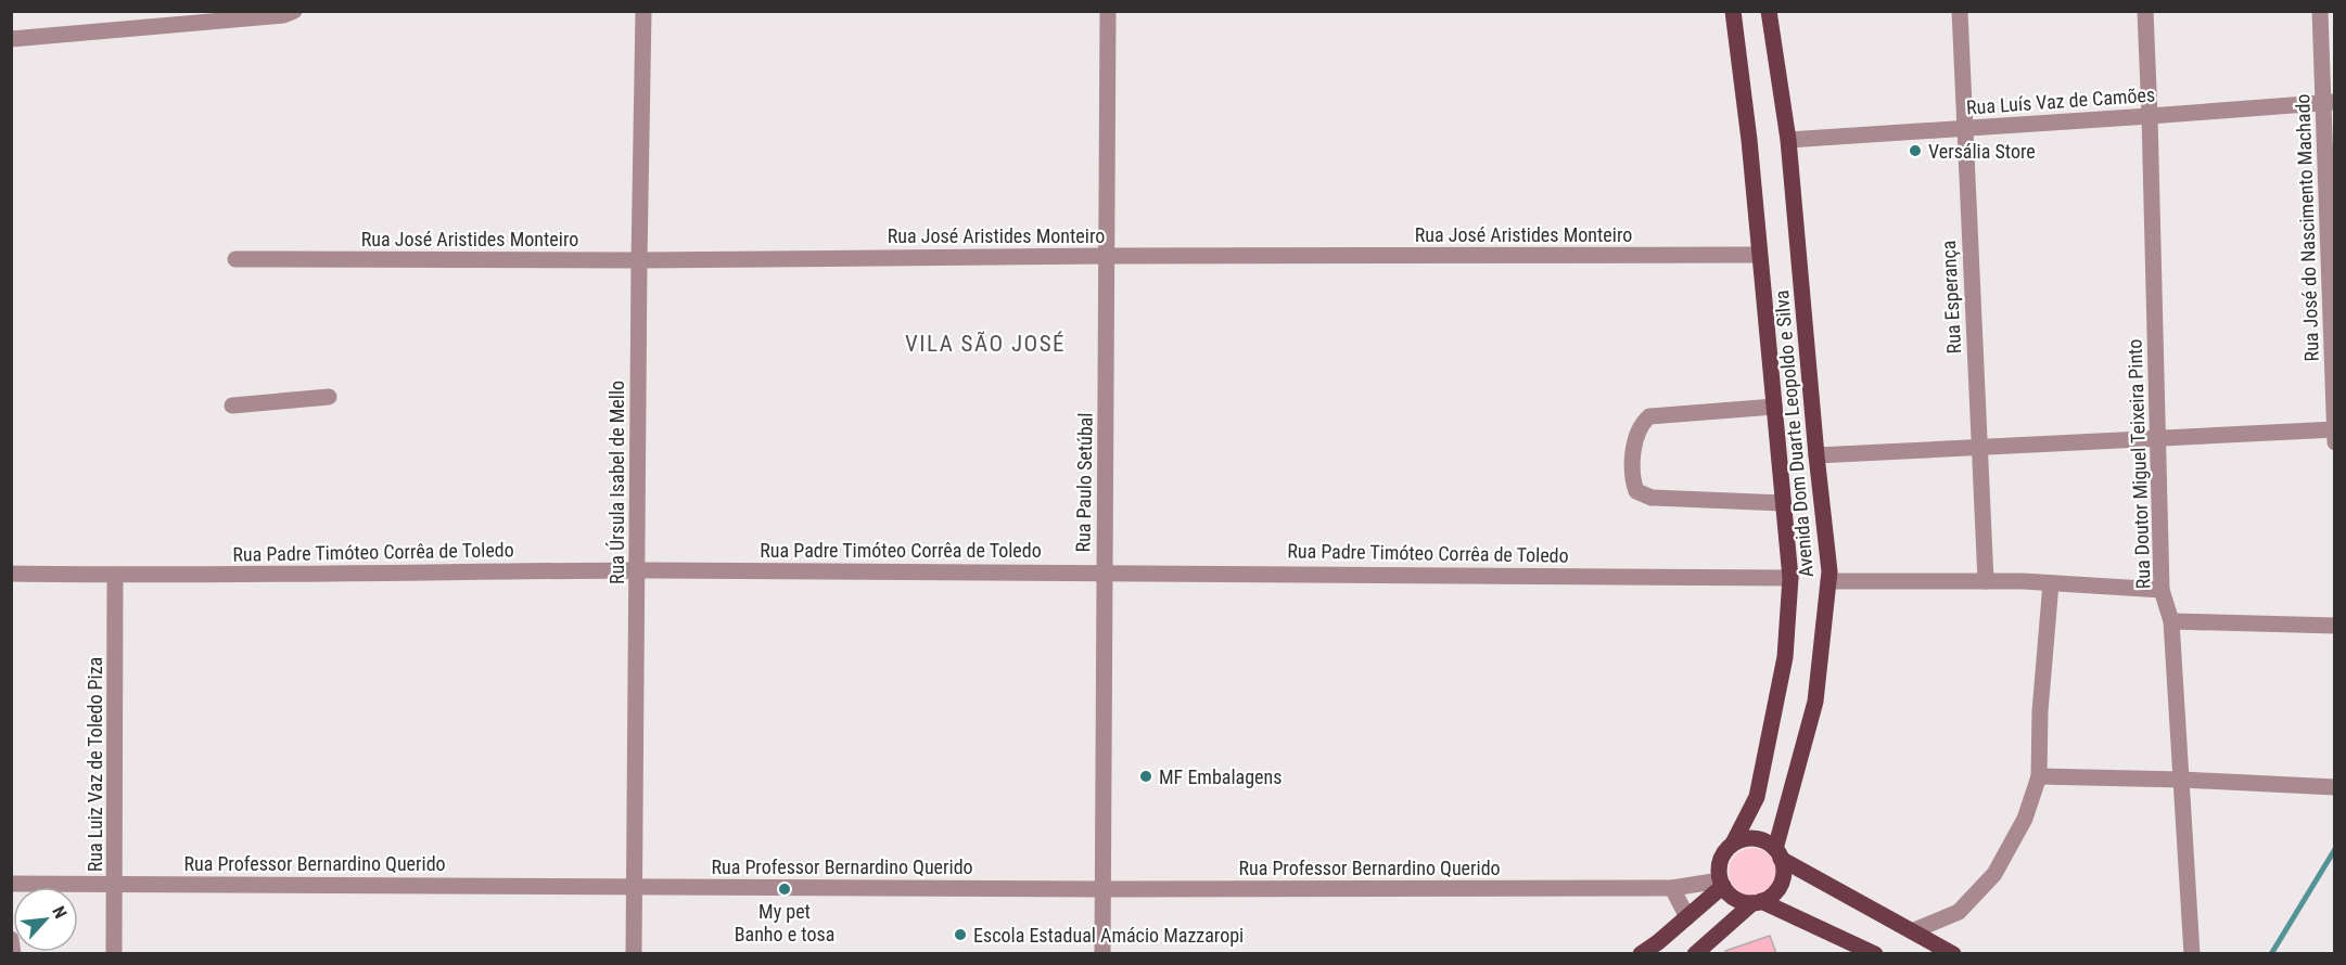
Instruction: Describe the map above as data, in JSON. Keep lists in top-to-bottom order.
{
  "streets": {
    "main road": ["Avenida Dom Duarte Leopoldo e Silva"],
    "street": [
      "Rua Luís Vaz de Camões",
      "Rua José do Nascimento Machado",
      "Rua José Aristides Monteiro",
      "Rua Esperança",
      "Rua Doutor Miguel Teixeira Pinto",
      "Rua Úrsula Isabel de Mello",
      "Rua Paulo Setúbal",
      "Rua Padre Timóteo Corrêa de Toledo",
      "Rua Luiz Vaz de Toledo Piza",
      "Rua Professor Bernardino Querido"
    ]
  },
  "crossings": [
    ["Rua Luís Vaz de Camões", "Rua José do Nascimento Machado"],
    ["Rua Luís Vaz de Camões", "Rua Esperança"],
    ["Rua Luís Vaz de Camões", "Avenida Dom Duarte Leopoldo e Silva"],
    ["Rua Luís Vaz de Camões", "Rua Doutor Miguel Teixeira Pinto"],
    ["Rua José Aristides Monteiro", "Avenida Dom Duarte Leopoldo e Silva"],
    ["Rua José Aristides Monteiro", "Rua Úrsula Isabel de Mello"],
    ["Rua José Aristides Monteiro", "Rua Paulo Setúbal"],
    ["Avenida Dom Duarte Leopoldo e Silva", "Rua Padre Timóteo Corrêa de Toledo"],
    ["Avenida Dom Duarte Leopoldo e Silva", "Rua Professor Bernardino Querido"],
    ["Rua Úrsula Isabel de Mello", "Rua Padre Timóteo Corrêa de Toledo"],
    ["Rua Úrsula Isabel de Mello", "Rua Professor Bernardino Querido"],
    ["Rua Paulo Setúbal", "Rua Padre Timóteo Corrêa de Toledo"],
    ["Rua Paulo Setúbal", "Rua Professor Bernardino Querido"],
    ["Rua Padre Timóteo Corrêa de Toledo", "Rua Luiz Vaz de Toledo Piza"],
    ["Rua Luiz Vaz de Toledo Piza", "Rua Professor Bernardino Querido"]
  ],
  "districts": ["VILA SÃO JOSÉ"],
  "places": [
    "Versália Store",
    "MF Embalagens",
    "My pet Banho e tosa",
    "Escola Estadual Amácio Mazzaropi"
  ],
  "north": "top right"
}
